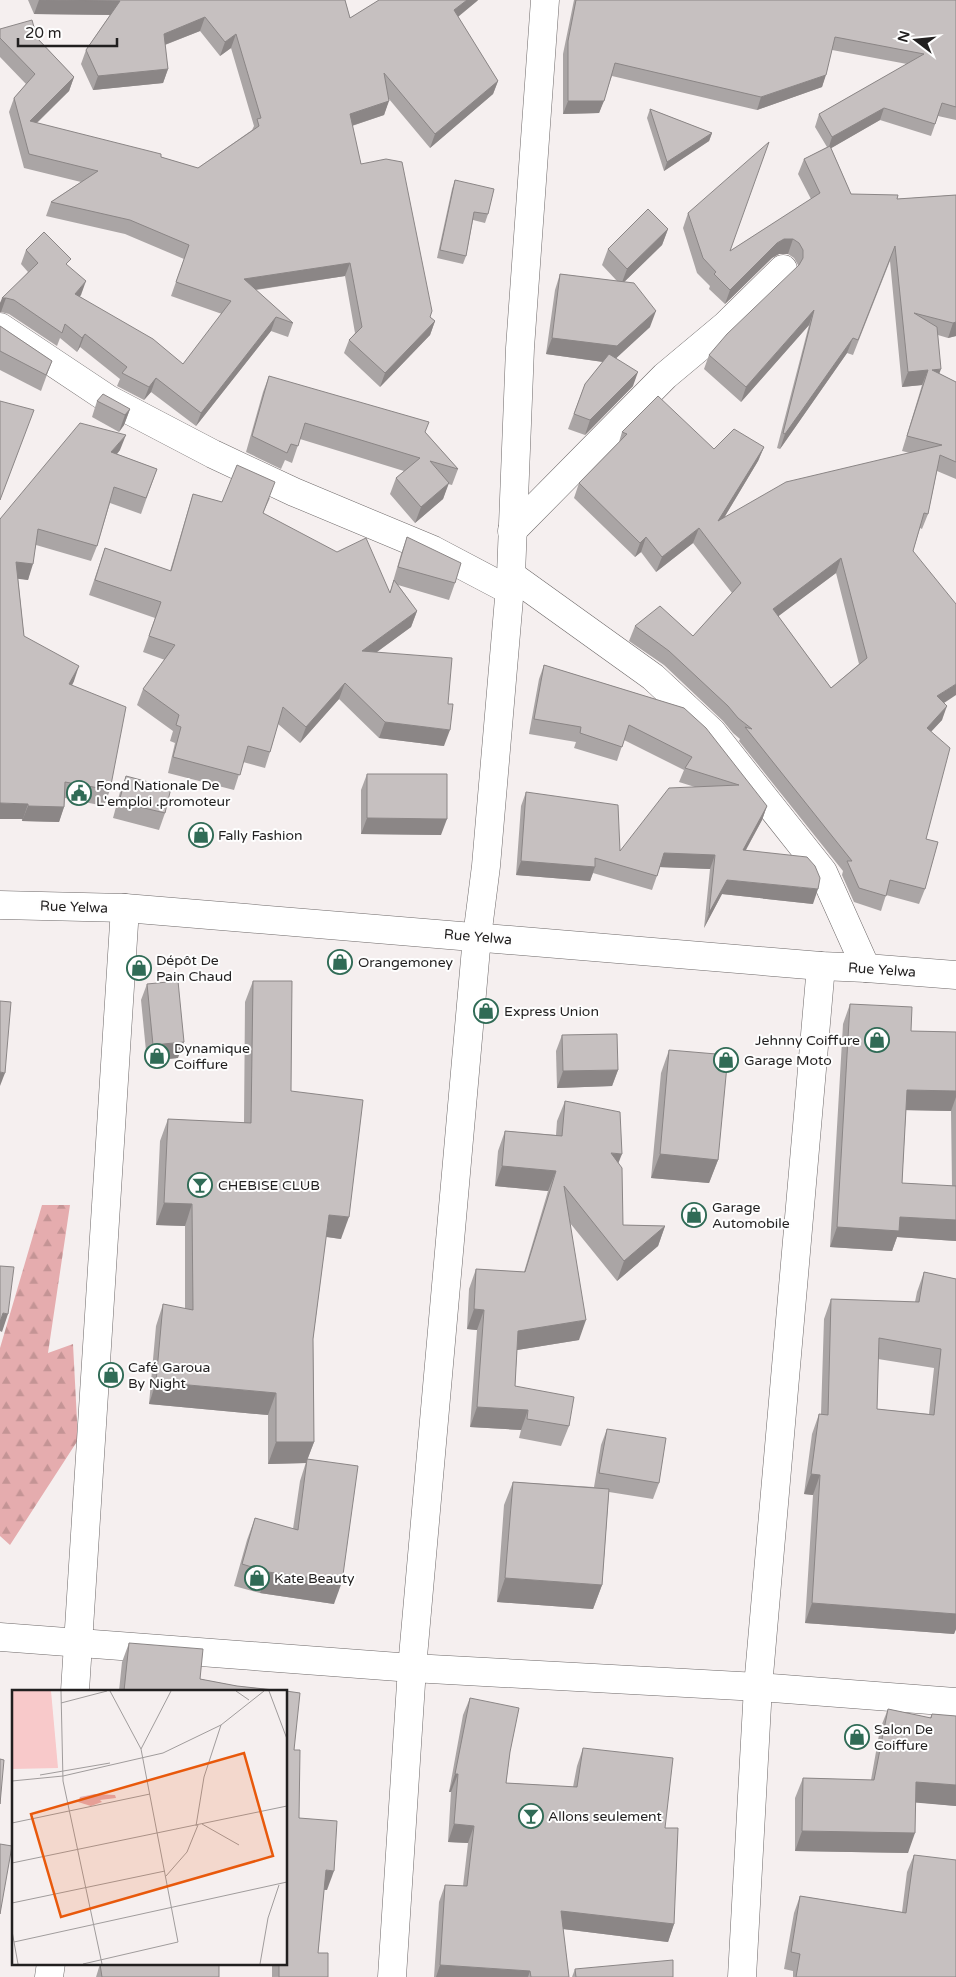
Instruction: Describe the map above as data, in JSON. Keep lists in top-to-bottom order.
{
  "streets": {
    "street": ["Rue Yelwa"]
  },
  "places": {
    "public building": ["Fond Nationale De L'emploi .promoteur"],
    "shop": [
      "Fally Fashion",
      "Orangemoney",
      "Dépôt De Pain Chaud",
      "Express Union",
      "Jehnny Coiffure",
      "Dynamique Coiffure",
      "Garage Moto",
      "Garage Automobile",
      "Café Garoua By Night",
      "Kate Beauty",
      "Salon De Coiffure"
    ],
    "bar": ["CHEBISE CLUB", "Allons seulement"]
  },
  "scale_bar": "20 m",
  "north": "left"
}
